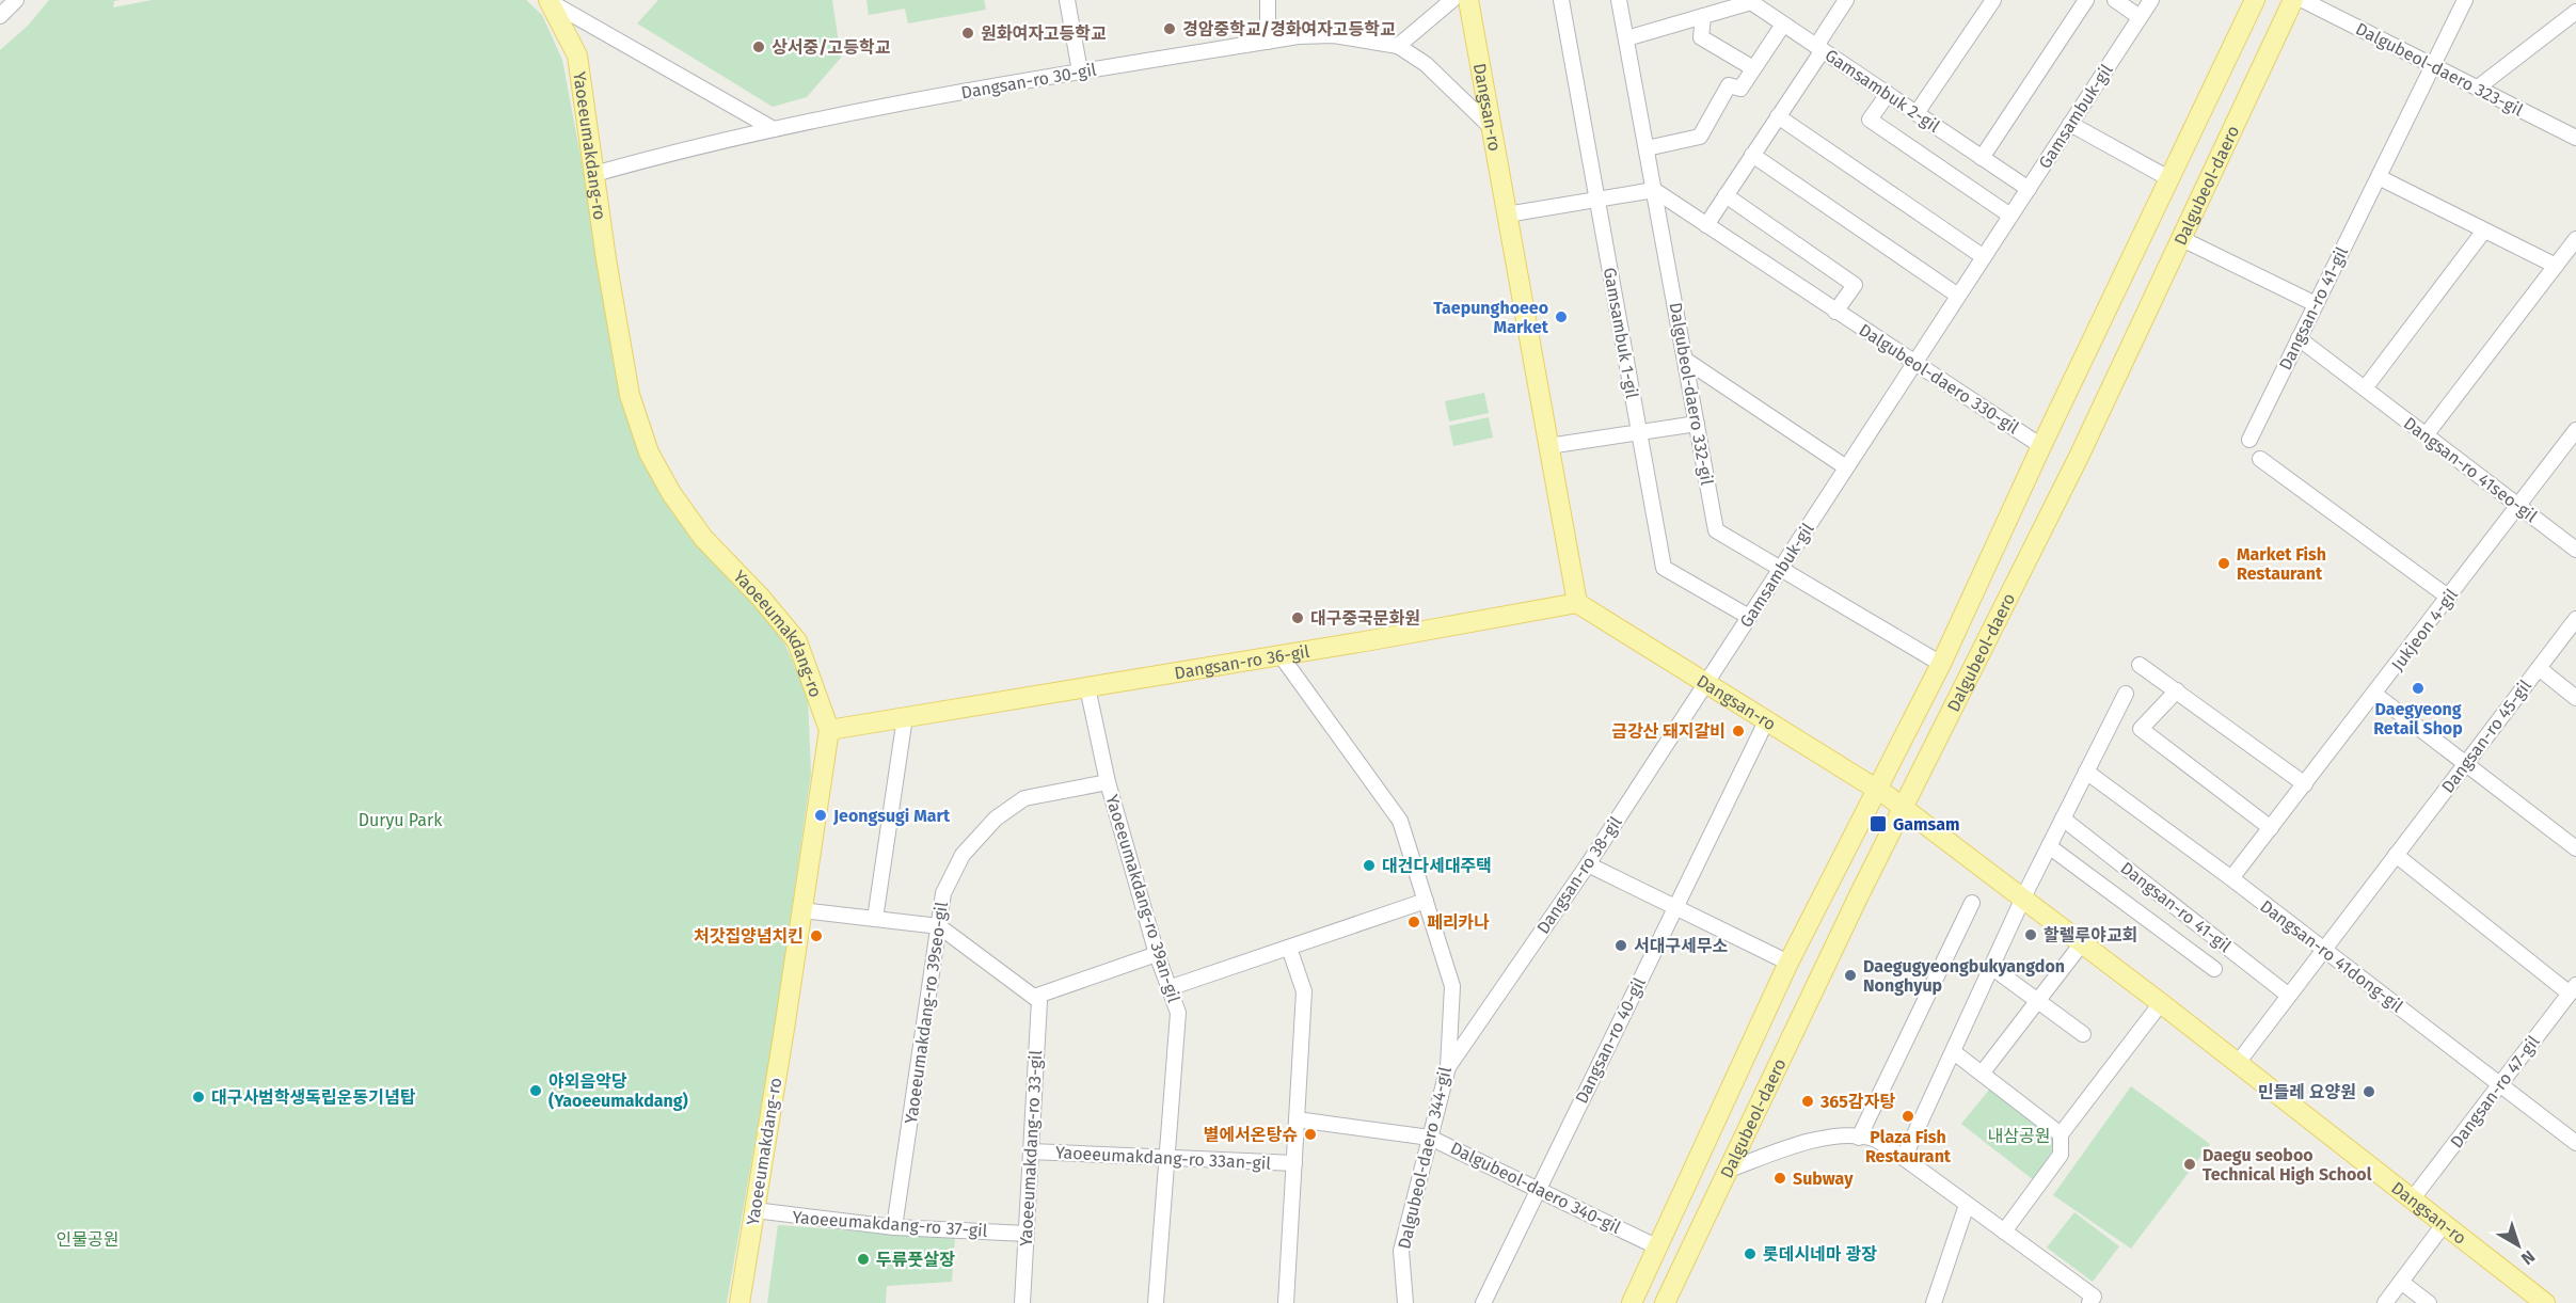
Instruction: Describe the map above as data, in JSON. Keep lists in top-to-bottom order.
{
  "streets": {
    "main road": [
      "Dangsan-ro",
      "Yaoeeumakdang-ro",
      "Dalgubeol-daero",
      "Dangsan-ro 36-gil"
    ],
    "street": [
      "Dalgubeol-daero 323-gil",
      "Dangsan-ro 30-gil",
      "Gamsambuk 2-gil",
      "Gamsambuk-gil",
      "Dangsan-ro 41-gil",
      "Gamsambuk 1-gil",
      "Dalgubeol-daero 330-gil",
      "Dalgubeol-daero 332-gil",
      "Dangsan-ro 41seo-gil",
      "Jukjeon 4-gil",
      "Dangsan-ro 45-gil",
      "Dangsan-ro 38-gil",
      "Yaoeeumakdang-ro 39an-gil",
      "Dangsan-ro 41dong-gil",
      "Yaoeeumakdang-ro 39seo-gil",
      "Dangsan-ro 40-gil",
      "Dangsan-ro 47-gil",
      "Yaoeeumakdang-ro 33-gil",
      "Yaoeeumakdang-ro 33an-gil",
      "Dalgubeol-daero 344-gil",
      "Dalgubeol-daero 340-gil",
      "Yaoeeumakdang-ro 37-gil"
    ]
  },
  "crossings": [
    ["Dalgubeol-daero 323-gil", "Dangsan-ro 41-gil"],
    ["Dangsan-ro 30-gil", "Yaoeeumakdang-ro"],
    ["Gamsambuk 2-gil", "Gamsambuk-gil"],
    ["Gamsambuk 2-gil", "Dalgubeol-daero 332-gil"],
    ["Dangsan-ro", "Gamsambuk-gil"],
    ["Dangsan-ro", "Dalgubeol-daero"],
    ["Dangsan-ro", "Dangsan-ro 36-gil"],
    ["Dangsan-ro", "Dangsan-ro 45-gil"],
    ["Dangsan-ro", "Dangsan-ro 38-gil"],
    ["Dangsan-ro", "Dangsan-ro 40-gil"],
    ["Dangsan-ro", "Dangsan-ro 47-gil"],
    ["Gamsambuk-gil", "Dalgubeol-daero"],
    ["Gamsambuk-gil", "Gamsambuk 1-gil"],
    ["Gamsambuk-gil", "Dalgubeol-daero 330-gil"],
    ["Gamsambuk-gil", "Dalgubeol-daero 332-gil"],
    ["Gamsambuk-gil", "Dangsan-ro 38-gil"],
    ["Yaoeeumakdang-ro", "Dangsan-ro 36-gil"],
    ["Yaoeeumakdang-ro", "Yaoeeumakdang-ro 37-gil"],
    ["Dalgubeol-daero", "Dalgubeol-daero 330-gil"],
    ["Dalgubeol-daero", "Dalgubeol-daero 332-gil"],
    ["Dalgubeol-daero", "Dalgubeol-daero 340-gil"],
    ["Dangsan-ro 41-gil", "Dangsan-ro 41seo-gil"],
    ["Dangsan-ro 41-gil", "Dangsan-ro 45-gil"],
    ["Dangsan-ro 41seo-gil", "Jukjeon 4-gil"],
    ["Jukjeon 4-gil", "Dangsan-ro 41dong-gil"],
    ["Dangsan-ro 36-gil", "Yaoeeumakdang-ro 39an-gil"],
    ["Dangsan-ro 36-gil", "Dalgubeol-daero 344-gil"],
    ["Dangsan-ro 45-gil", "Dangsan-ro 41dong-gil"],
    ["Dangsan-ro 38-gil", "Dalgubeol-daero 344-gil"],
    ["Yaoeeumakdang-ro 39an-gil", "Yaoeeumakdang-ro 39seo-gil"],
    ["Yaoeeumakdang-ro 39an-gil", "Yaoeeumakdang-ro 33-gil"],
    ["Yaoeeumakdang-ro 39an-gil", "Yaoeeumakdang-ro 33an-gil"],
    ["Dangsan-ro 41dong-gil", "Dangsan-ro 47-gil"],
    ["Yaoeeumakdang-ro 39seo-gil", "Yaoeeumakdang-ro 33-gil"],
    ["Yaoeeumakdang-ro 39seo-gil", "Yaoeeumakdang-ro 37-gil"],
    ["Dangsan-ro 40-gil", "Dalgubeol-daero 340-gil"],
    ["Yaoeeumakdang-ro 33-gil", "Yaoeeumakdang-ro 33an-gil"],
    ["Yaoeeumakdang-ro 33-gil", "Yaoeeumakdang-ro 37-gil"],
    ["Dalgubeol-daero 344-gil", "Dalgubeol-daero 340-gil"]
  ],
  "parks": ["Duryu Park", "내삼공원", "인물공원"],
  "places": {
    "other": [
      "경암중학교/경화여자고등학교",
      "원화여자고등학교",
      "상서중/고등학교",
      "Taepunghoeeo Market",
      "Market Fish Restaurant",
      "대구중국문화원",
      "Daegyeong Retail Shop",
      "금강산 돼지갈비",
      "Jeongsugi Mart",
      "대건다세대주택",
      "페리카나",
      "할렐루야교회",
      "처갓집양념치킨",
      "서대구세무소",
      "Daegugyeongbukyangdon Nonghyup",
      "야외음악당 (Yaoeeumakdang)",
      "민들레 요양원",
      "대구사범학생독립운동기념탑",
      "365감자탕",
      "Plaza Fish Restaurant",
      "별에서온탕슈",
      "Daegu seoboo Technical High School",
      "Subway",
      "롯데시네마 광장",
      "두류풋살장"
    ],
    "transit": ["Gamsam"]
  },
  "north": "bottom right"
}
